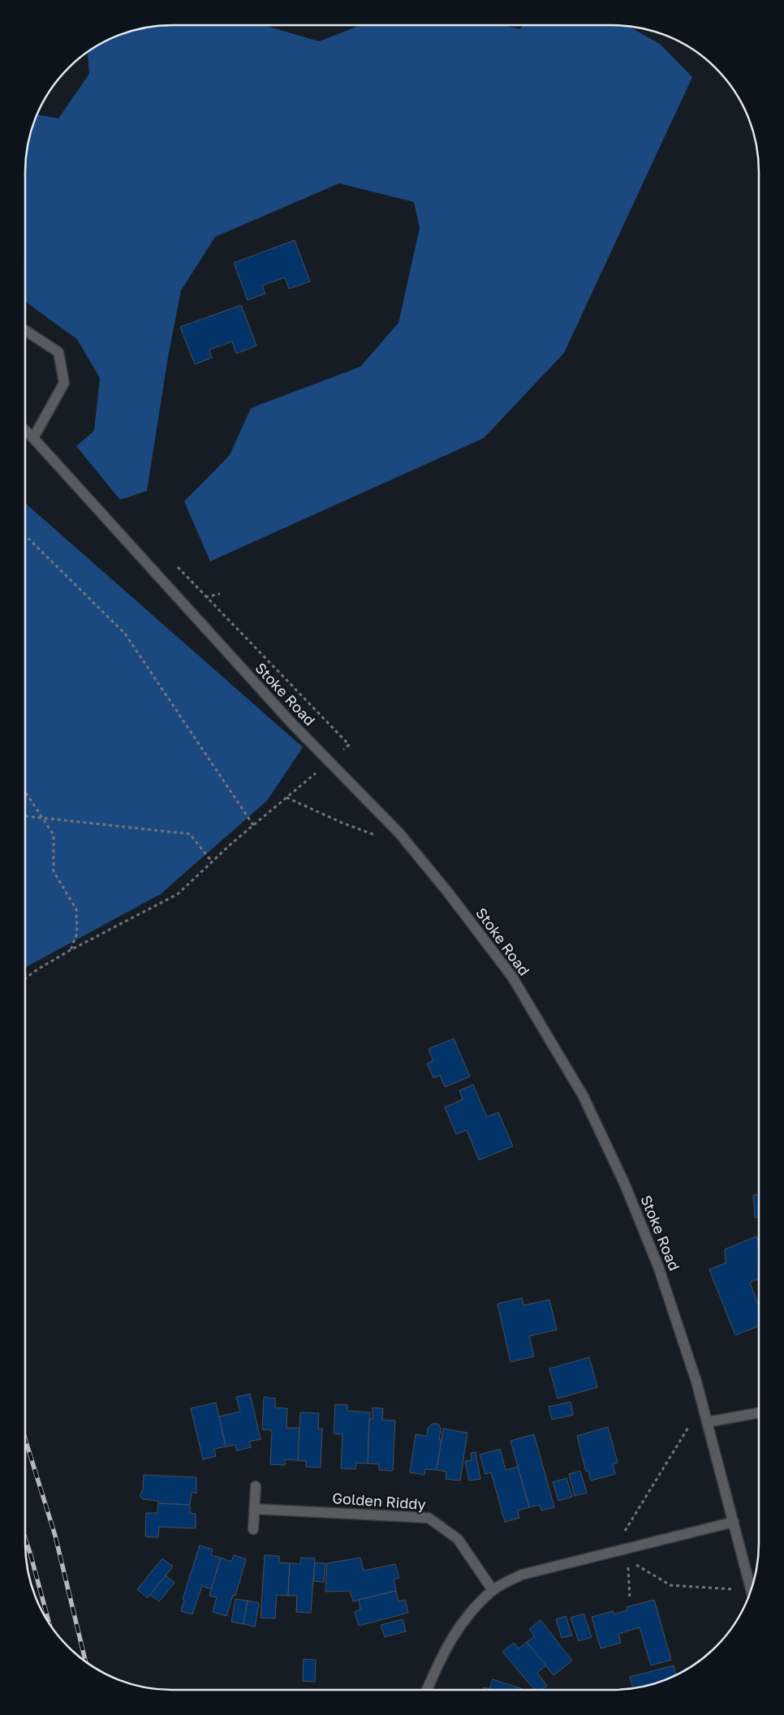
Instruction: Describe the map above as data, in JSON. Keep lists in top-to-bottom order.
{
  "streets": {
    "street": ["Stoke Road", "Golden Riddy"]
  }
}
